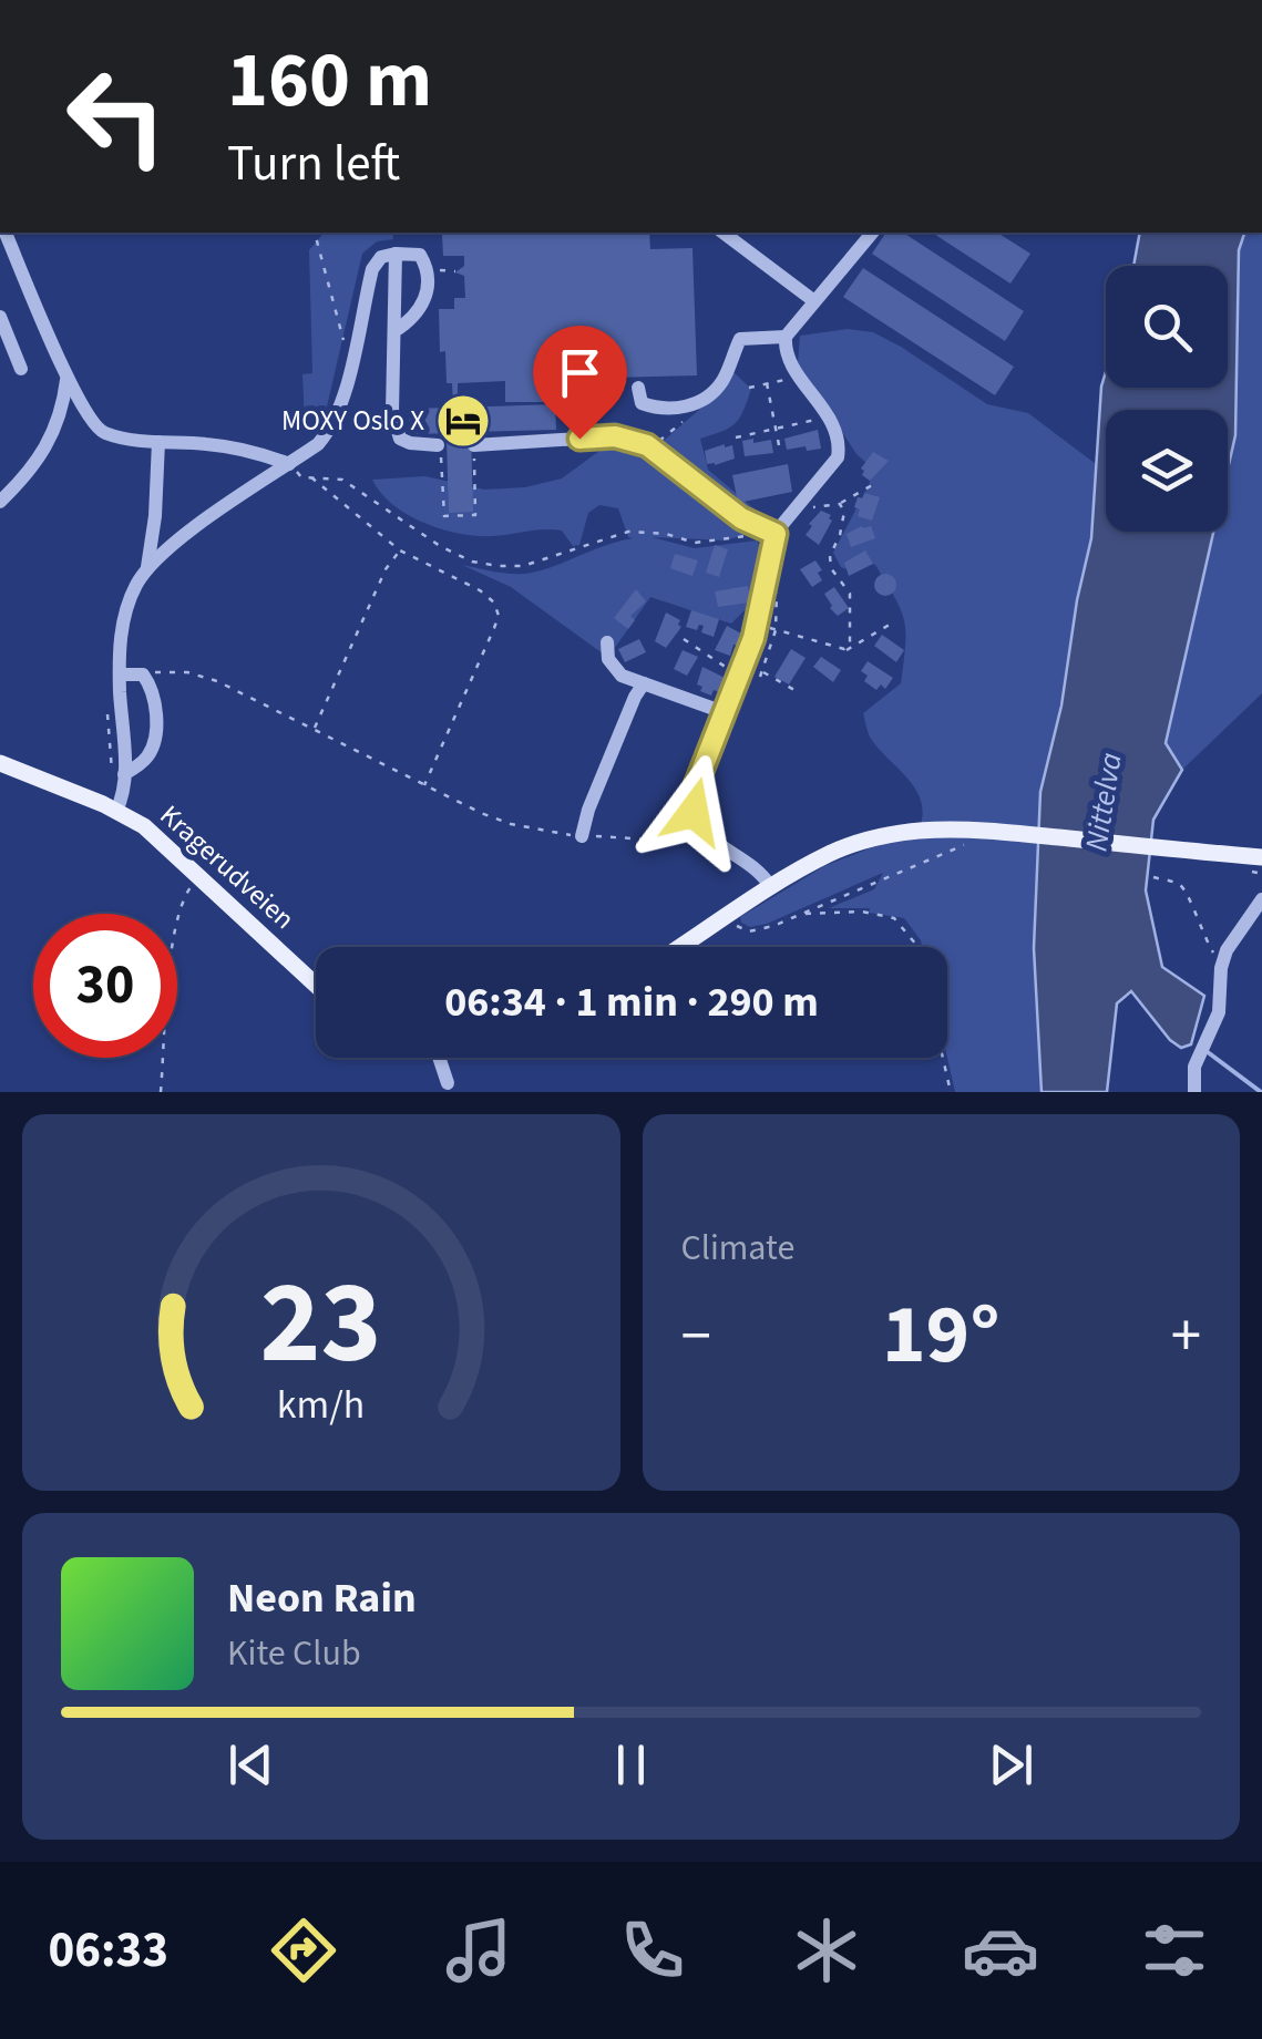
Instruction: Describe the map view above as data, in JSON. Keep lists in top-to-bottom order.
{
  "streets": {
    "main road": ["Kragerudveien"]
  },
  "water": ["Nittelva"],
  "places": {
    "hotel": ["MOXY Oslo X"]
  },
  "page": {
    "turn": ["160 m", "Turn left"],
    "limit": "30",
    "trip": "06:34 · 1 min · 290 m",
    "tile": "Climate",
    "heat": ["−", "19°", "+"],
    "song": ["Neon Rain", "Kite Club"],
    "tabs": "06:33",
    "gauge": ["23", "km/h"]
  }
}
